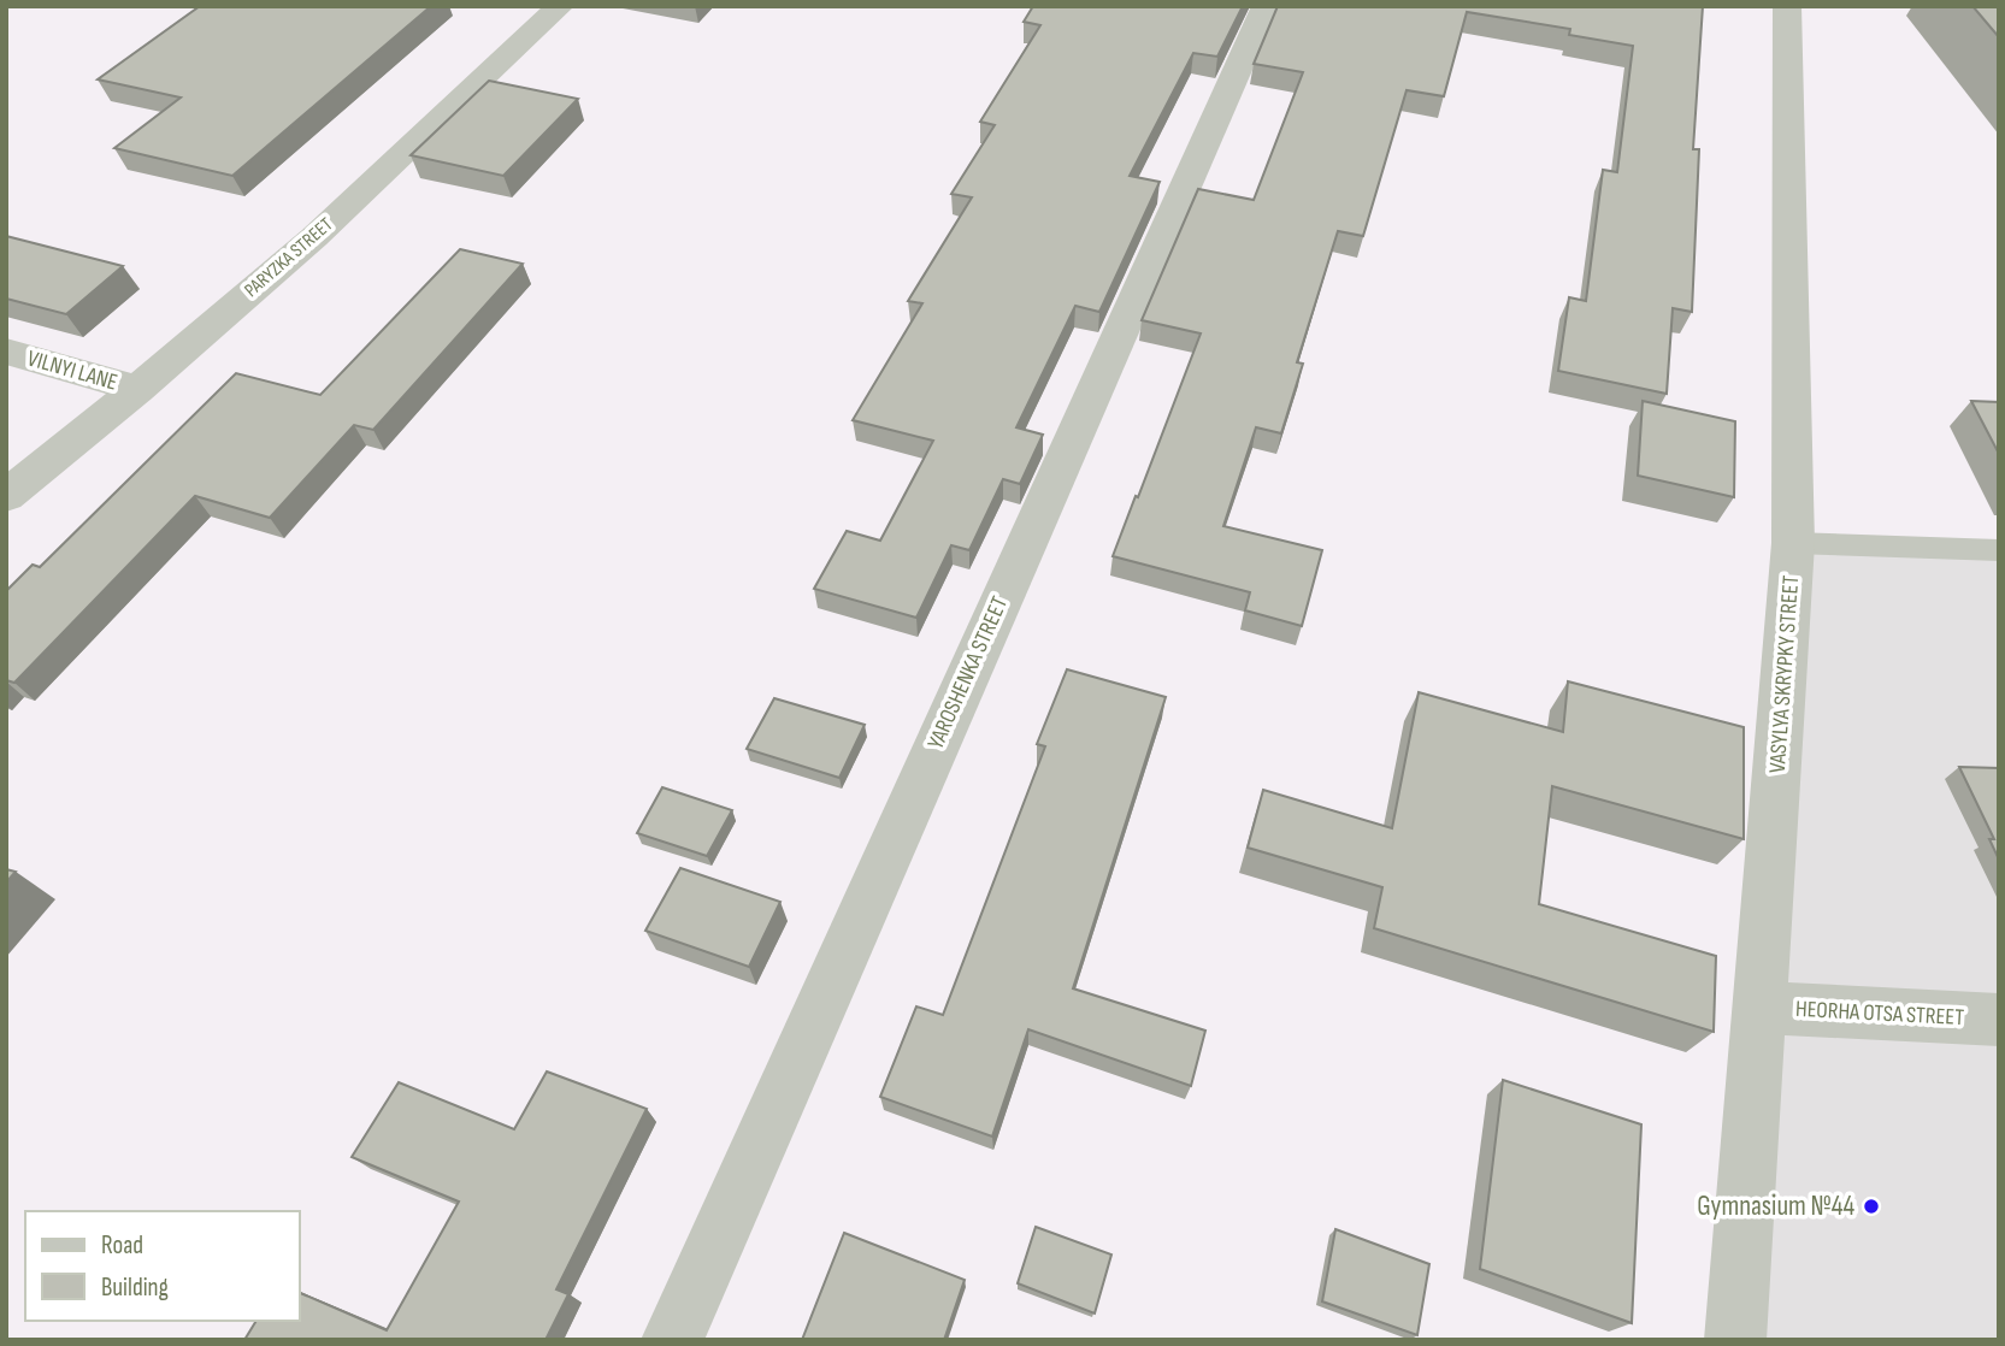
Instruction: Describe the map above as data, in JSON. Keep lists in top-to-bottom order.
{
  "streets": {
    "street": [
      "PARYZKA STREET",
      "VILNYI LANE",
      "YAROSHENKA STREET",
      "VASYLYA SKRYPKY STREET",
      "HEORHA OTSA STREET"
    ]
  },
  "crossings": [
    ["PARYZKA STREET", "VILNYI LANE"],
    ["VASYLYA SKRYPKY STREET", "HEORHA OTSA STREET"]
  ],
  "places": ["Gymnasium №44"],
  "legend": ["Road", "Building"]
}
